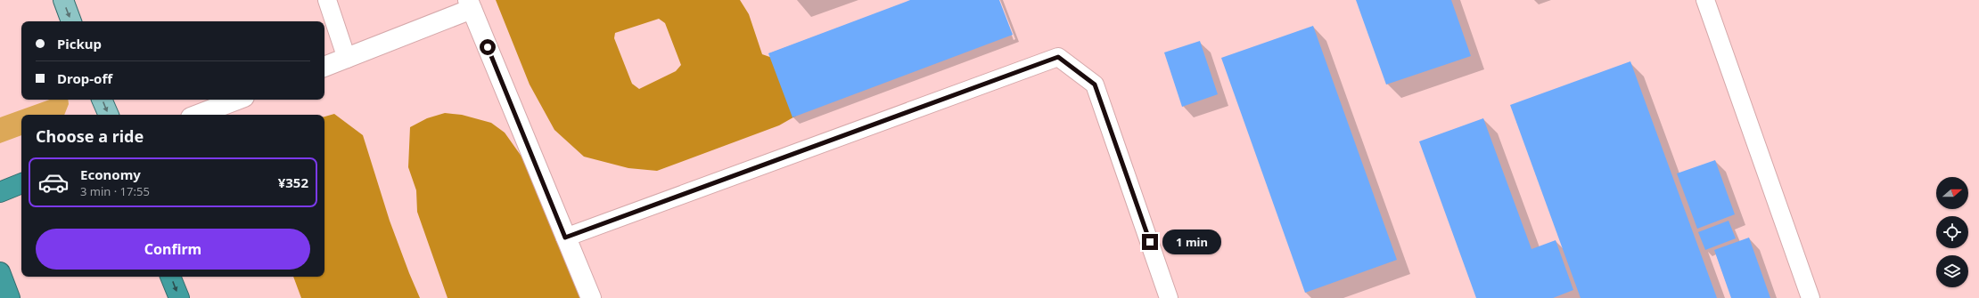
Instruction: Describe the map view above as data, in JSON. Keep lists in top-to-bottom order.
{
  "north": "right",
  "page": {
    "banner": ["Pickup", "Drop-off"],
    "heading": "Choose a ride",
    "list": [
      {
        "name": "Economy",
        "note": "3 min · 17:55",
        "value": "¥352"
      }
    ],
    "buttons": "Confirm",
    "bubble": "1 min"
  }
}
